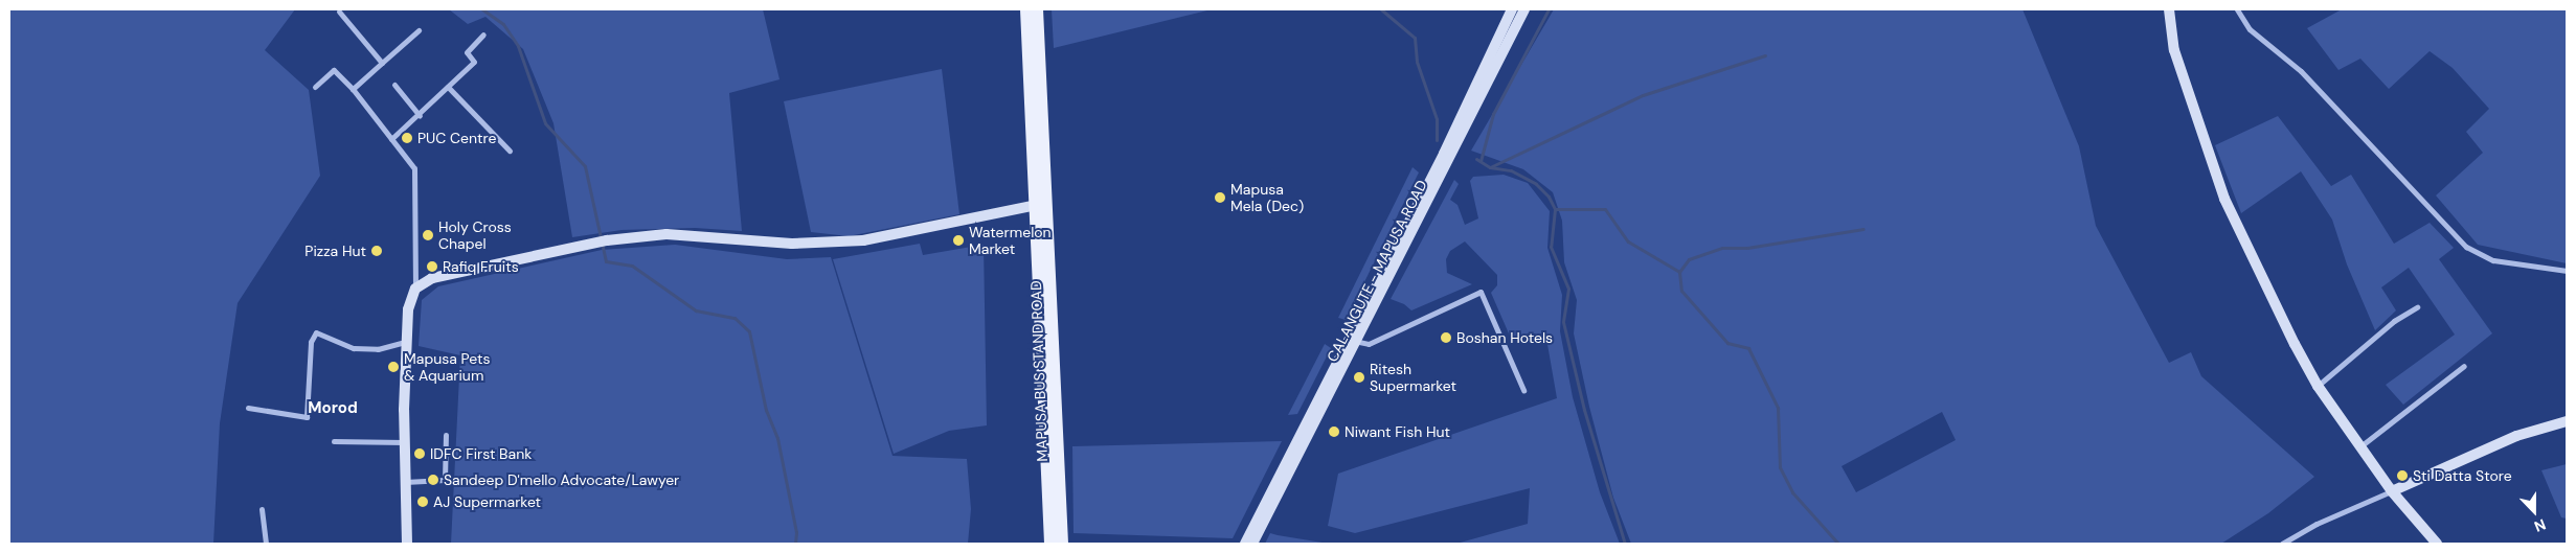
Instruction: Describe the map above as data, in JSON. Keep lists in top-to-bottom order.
{
  "streets": {
    "main road": ["MAPUSA BUS STAND ROAD"],
    "street": ["CALANGUTE - MAPUSA ROAD"]
  },
  "districts": ["Morod"],
  "places": [
    "PUC Centre",
    "Mapusa Mela (Dec)",
    "Holy Cross Chapel",
    "Watermelon Market",
    "Pizza Hut",
    "Rafiq Fruits",
    "Boshan Hotels",
    "Mapusa Pets & Aquarium",
    "Ritesh Supermarket",
    "Niwant Fish Hut",
    "IDFC First Bank",
    "Sti Datta Store",
    "Sandeep D'mello Advocate/Lawyer",
    "AJ Supermarket"
  ],
  "north": "bottom"
}
